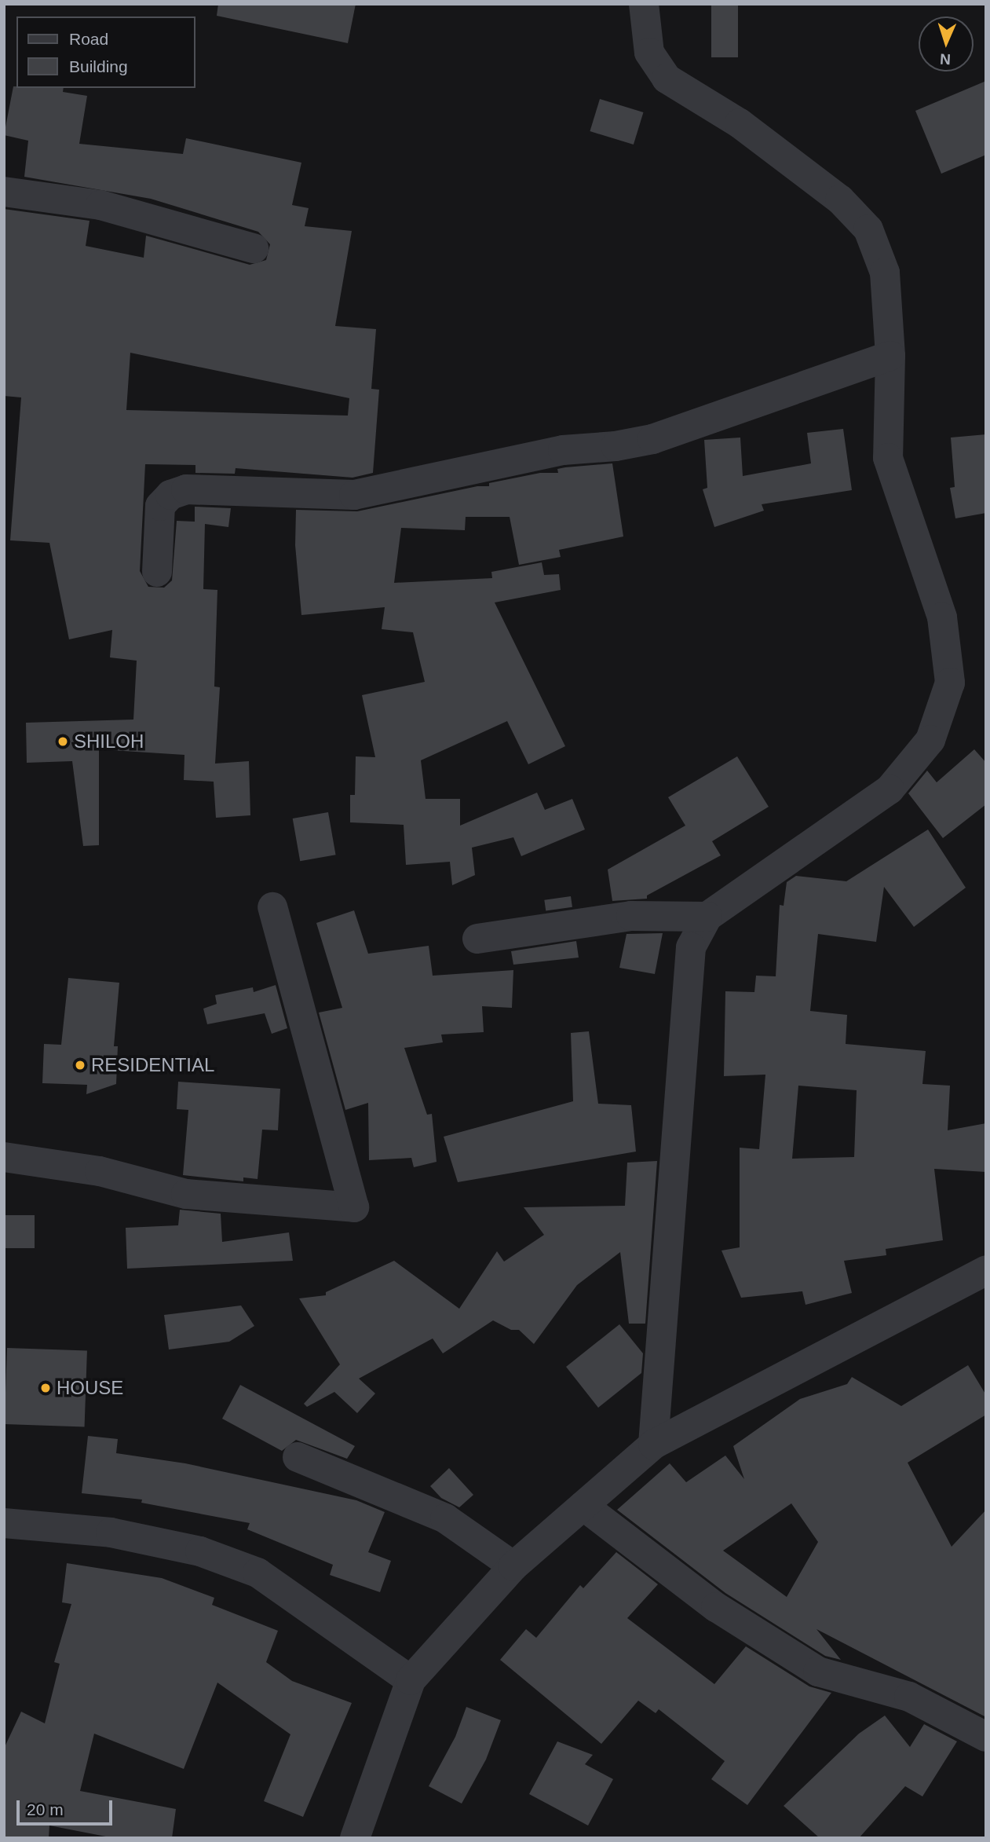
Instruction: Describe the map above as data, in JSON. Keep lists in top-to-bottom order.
{
  "places": ["SHILOH", "RESIDENTIAL", "HOUSE"],
  "legend": ["Road", "Building"],
  "scale_bar": "20 m",
  "north": "bottom"
}
